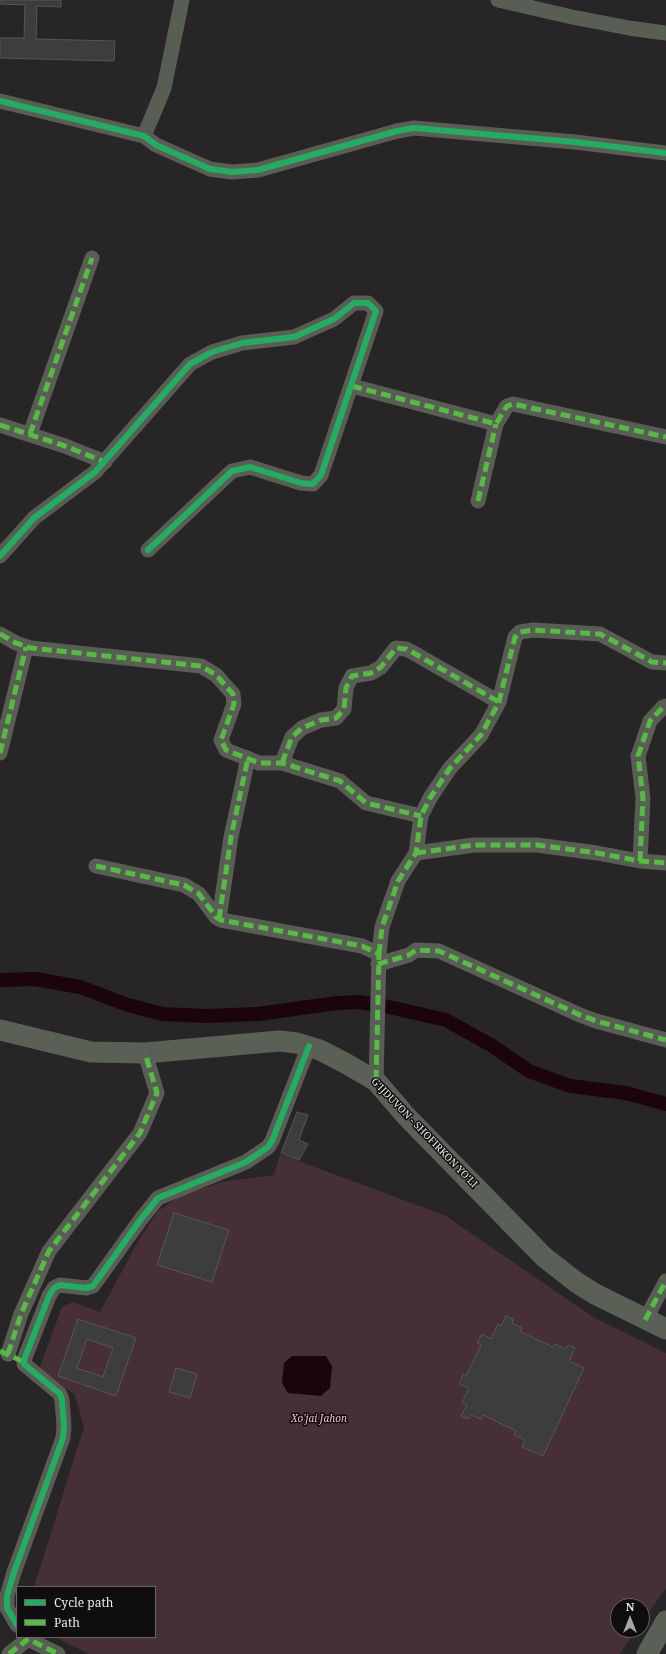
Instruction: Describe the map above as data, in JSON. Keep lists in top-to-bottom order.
{
  "streets": {
    "main road": ["G'IJDUVON - SHOFIRKON YO'LI"]
  },
  "parks": ["Xo'jai Jahon"],
  "legend": ["Cycle path", "Path"],
  "north": "top"
}
